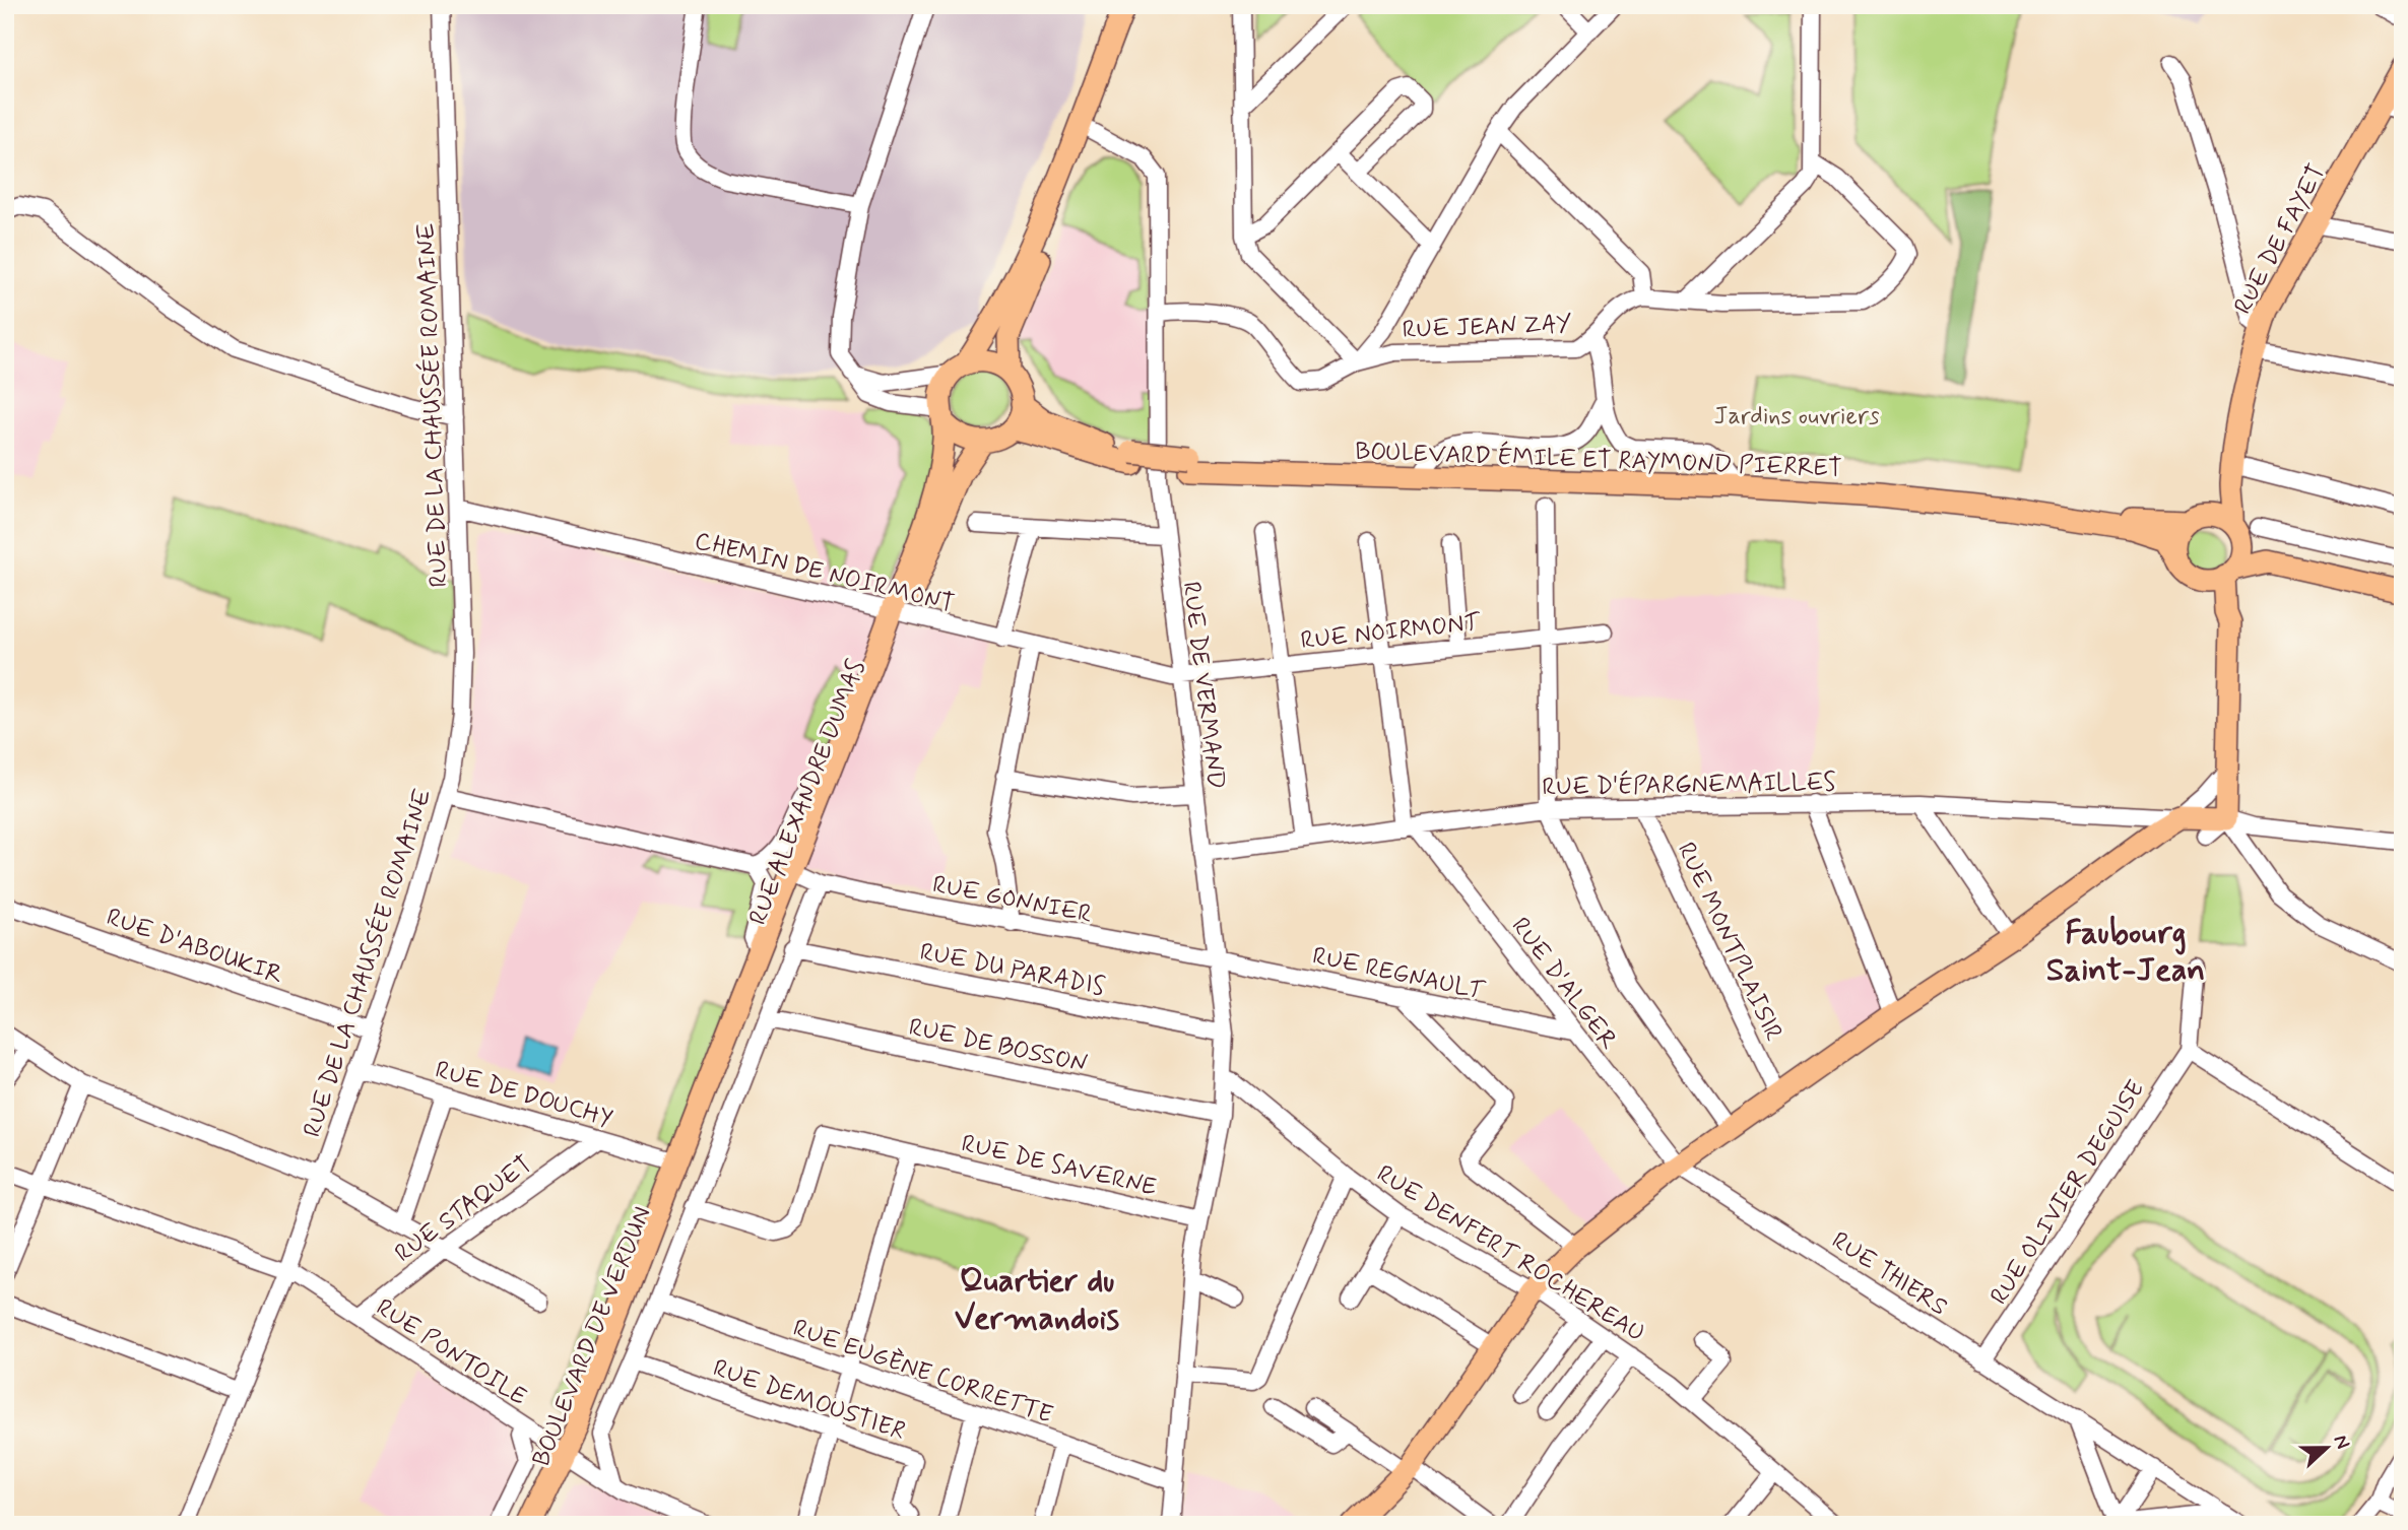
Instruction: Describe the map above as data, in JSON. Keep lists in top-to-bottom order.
{
  "streets": {
    "main road": [
      "RUE DE FAYET",
      "BOULEVARD ÉMILE ET RAYMOND PIERRET",
      "RUE ALEXANDRE DUMAS",
      "BOULEVARD DE VERDUN"
    ],
    "street": [
      "RUE JEAN ZAY",
      "RUE DE LA CHAUSSÉE ROMAINE",
      "CHEMIN DE NOIRMONT",
      "RUE NOIRMONT",
      "RUE DE VERMAND",
      "RUE D'ÉPARGNEMAILLES",
      "RUE GONNIER",
      "RUE MONTPLAISIR",
      "RUE D'ABOUKIR",
      "RUE DU PARADIS",
      "RUE REGNAULT",
      "RUE D'ALGER",
      "RUE DE BOSSON",
      "RUE DE DOUCHY",
      "RUE DE SAVERNE",
      "RUE OLIVIER DEGUISE",
      "RUE STAQUET",
      "RUE DENFERT ROCHEREAU",
      "RUE THIERS",
      "RUE PONTOILE",
      "RUE EUGÈNE CORRETTE",
      "RUE DEMOUSTIER"
    ]
  },
  "crossings": [
    ["RUE DE FAYET", "BOULEVARD ÉMILE ET RAYMOND PIERRET"],
    ["RUE DE LA CHAUSSÉE ROMAINE", "CHEMIN DE NOIRMONT"],
    ["RUE DE LA CHAUSSÉE ROMAINE", "RUE D'ABOUKIR"],
    ["RUE DE LA CHAUSSÉE ROMAINE", "RUE DE DOUCHY"],
    ["RUE DE LA CHAUSSÉE ROMAINE", "RUE PONTOILE"],
    ["BOULEVARD ÉMILE ET RAYMOND PIERRET", "RUE ALEXANDRE DUMAS"],
    ["CHEMIN DE NOIRMONT", "RUE NOIRMONT"],
    ["CHEMIN DE NOIRMONT", "RUE DE VERMAND"],
    ["CHEMIN DE NOIRMONT", "RUE ALEXANDRE DUMAS"],
    ["RUE NOIRMONT", "RUE DE VERMAND"],
    ["RUE DE VERMAND", "RUE D'ÉPARGNEMAILLES"],
    ["RUE DE VERMAND", "RUE GONNIER"],
    ["RUE DE VERMAND", "RUE DU PARADIS"],
    ["RUE DE VERMAND", "RUE REGNAULT"],
    ["RUE DE VERMAND", "RUE DE BOSSON"],
    ["RUE DE VERMAND", "RUE DE SAVERNE"],
    ["RUE DE VERMAND", "RUE DENFERT ROCHEREAU"],
    ["RUE DE VERMAND", "RUE EUGÈNE CORRETTE"],
    ["RUE D'ÉPARGNEMAILLES", "RUE MONTPLAISIR"],
    ["RUE D'ÉPARGNEMAILLES", "RUE D'ALGER"],
    ["RUE ALEXANDRE DUMAS", "RUE GONNIER"],
    ["RUE ALEXANDRE DUMAS", "RUE DU PARADIS"],
    ["RUE ALEXANDRE DUMAS", "RUE DE BOSSON"],
    ["RUE ALEXANDRE DUMAS", "RUE DE DOUCHY"],
    ["RUE ALEXANDRE DUMAS", "RUE DE SAVERNE"],
    ["RUE ALEXANDRE DUMAS", "BOULEVARD DE VERDUN"],
    ["RUE ALEXANDRE DUMAS", "RUE PONTOILE"],
    ["RUE ALEXANDRE DUMAS", "RUE EUGÈNE CORRETTE"],
    ["RUE ALEXANDRE DUMAS", "RUE DEMOUSTIER"],
    ["RUE GONNIER", "RUE REGNAULT"],
    ["RUE REGNAULT", "RUE D'ALGER"],
    ["RUE D'ALGER", "RUE THIERS"],
    ["RUE DE DOUCHY", "RUE STAQUET"],
    ["RUE DE DOUCHY", "BOULEVARD DE VERDUN"],
    ["RUE OLIVIER DEGUISE", "RUE THIERS"],
    ["RUE STAQUET", "RUE PONTOILE"],
    ["BOULEVARD DE VERDUN", "RUE PONTOILE"]
  ],
  "districts": ["Faubourg Saint-Jean", "Quartier du Vermandois"],
  "parks": ["Jardins ouvriers"],
  "north": "right"
}
